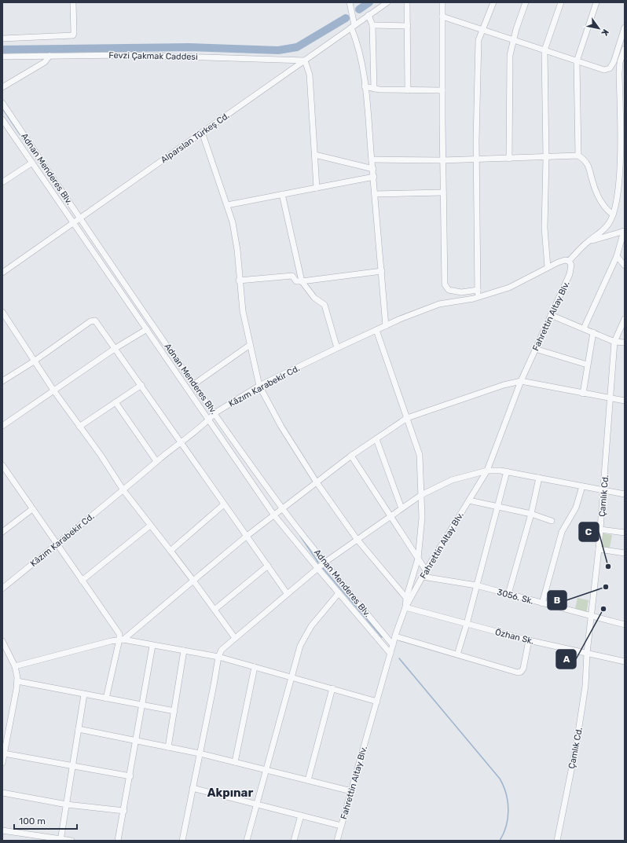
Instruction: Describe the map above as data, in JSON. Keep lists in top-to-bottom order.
{
  "streets": {
    "street": [
      "Fevzi Çakmak Caddesi",
      "Alparslan Türkeş Cd.",
      "Adnan Menderes Blv.",
      "Fahrettin Altay Blv.",
      "Kâzım Karabekir Cd.",
      "Çamlık Cd.",
      "3056. Sk.",
      "Özhan Sk."
    ]
  },
  "crossings": [
    ["Fevzi Çakmak Caddesi", "Alparslan Türkeş Cd."],
    ["Alparslan Türkeş Cd.", "Adnan Menderes Blv."],
    ["Adnan Menderes Blv.", "Fahrettin Altay Blv."],
    ["Adnan Menderes Blv.", "Kâzım Karabekir Cd."],
    ["Fahrettin Altay Blv.", "Kâzım Karabekir Cd."],
    ["Fahrettin Altay Blv.", "3056. Sk."],
    ["Fahrettin Altay Blv.", "Özhan Sk."],
    ["Çamlık Cd.", "3056. Sk."],
    ["Çamlık Cd.", "Özhan Sk."]
  ],
  "districts": ["Akpınar"],
  "places": ["C", "B", "A"],
  "scale_bar": "100 m",
  "north": "bottom right"
}
